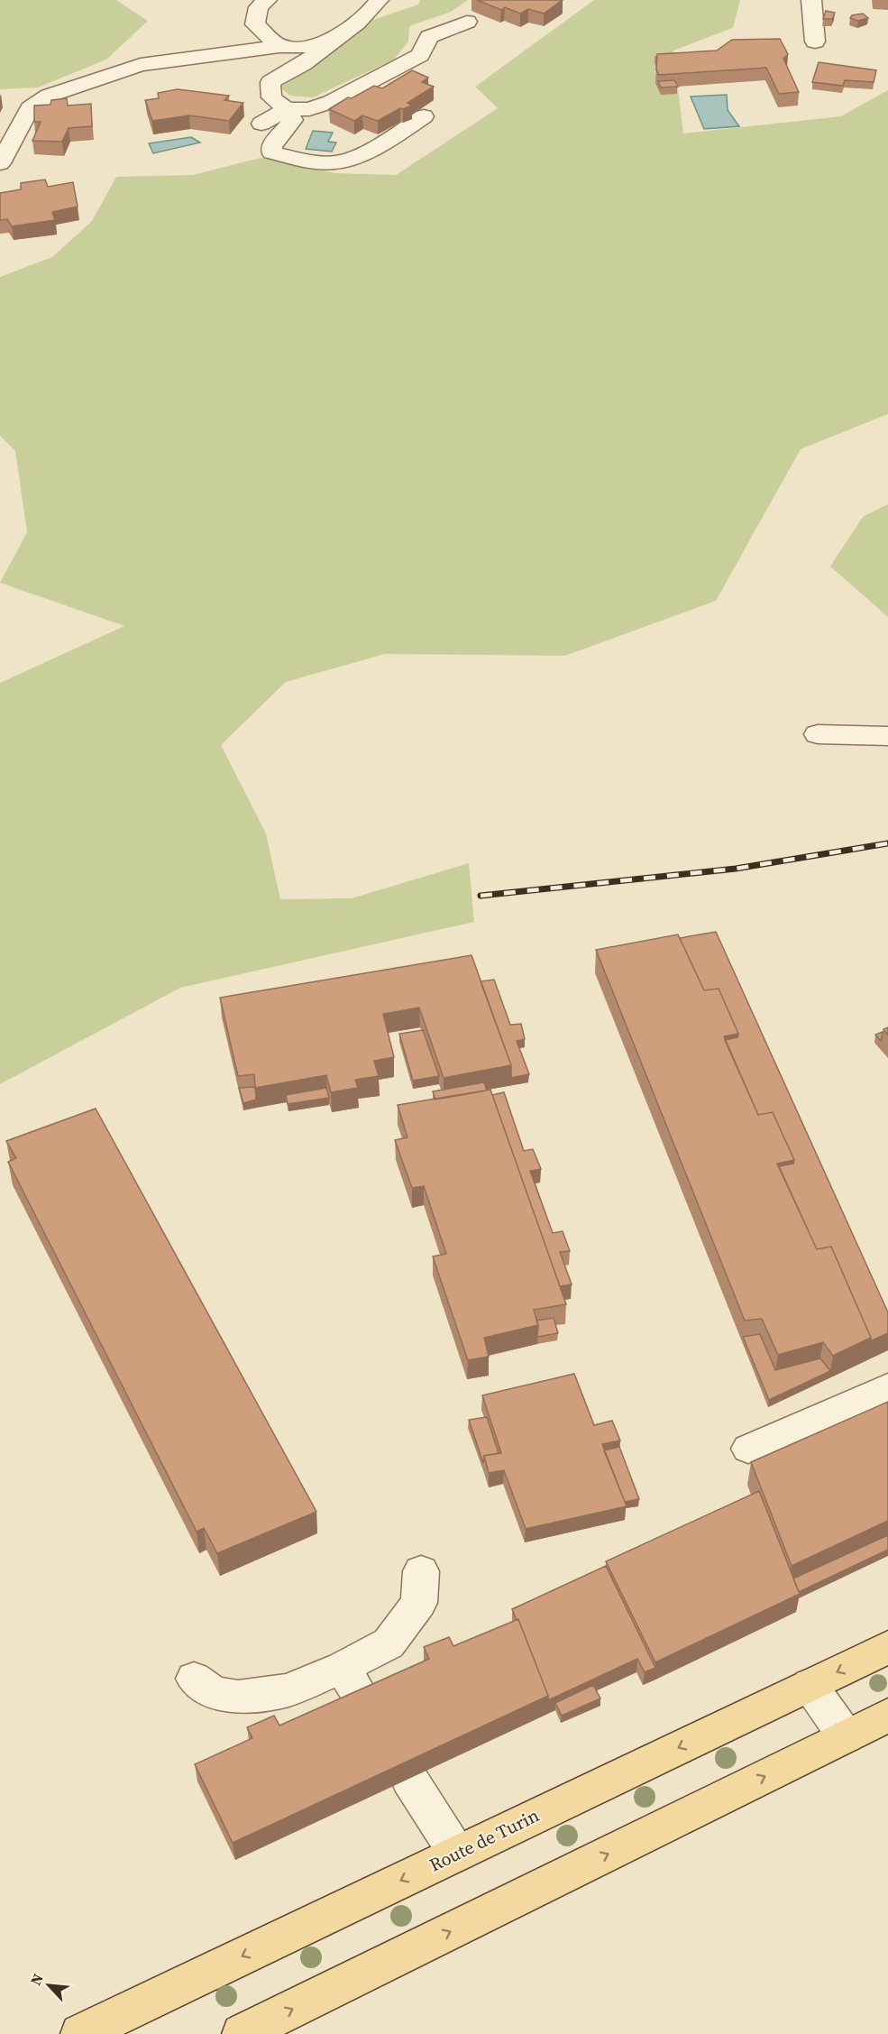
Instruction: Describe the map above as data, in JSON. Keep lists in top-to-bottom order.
{
  "streets": {
    "main road": ["Route de Turin"]
  },
  "north": "top left"
}
